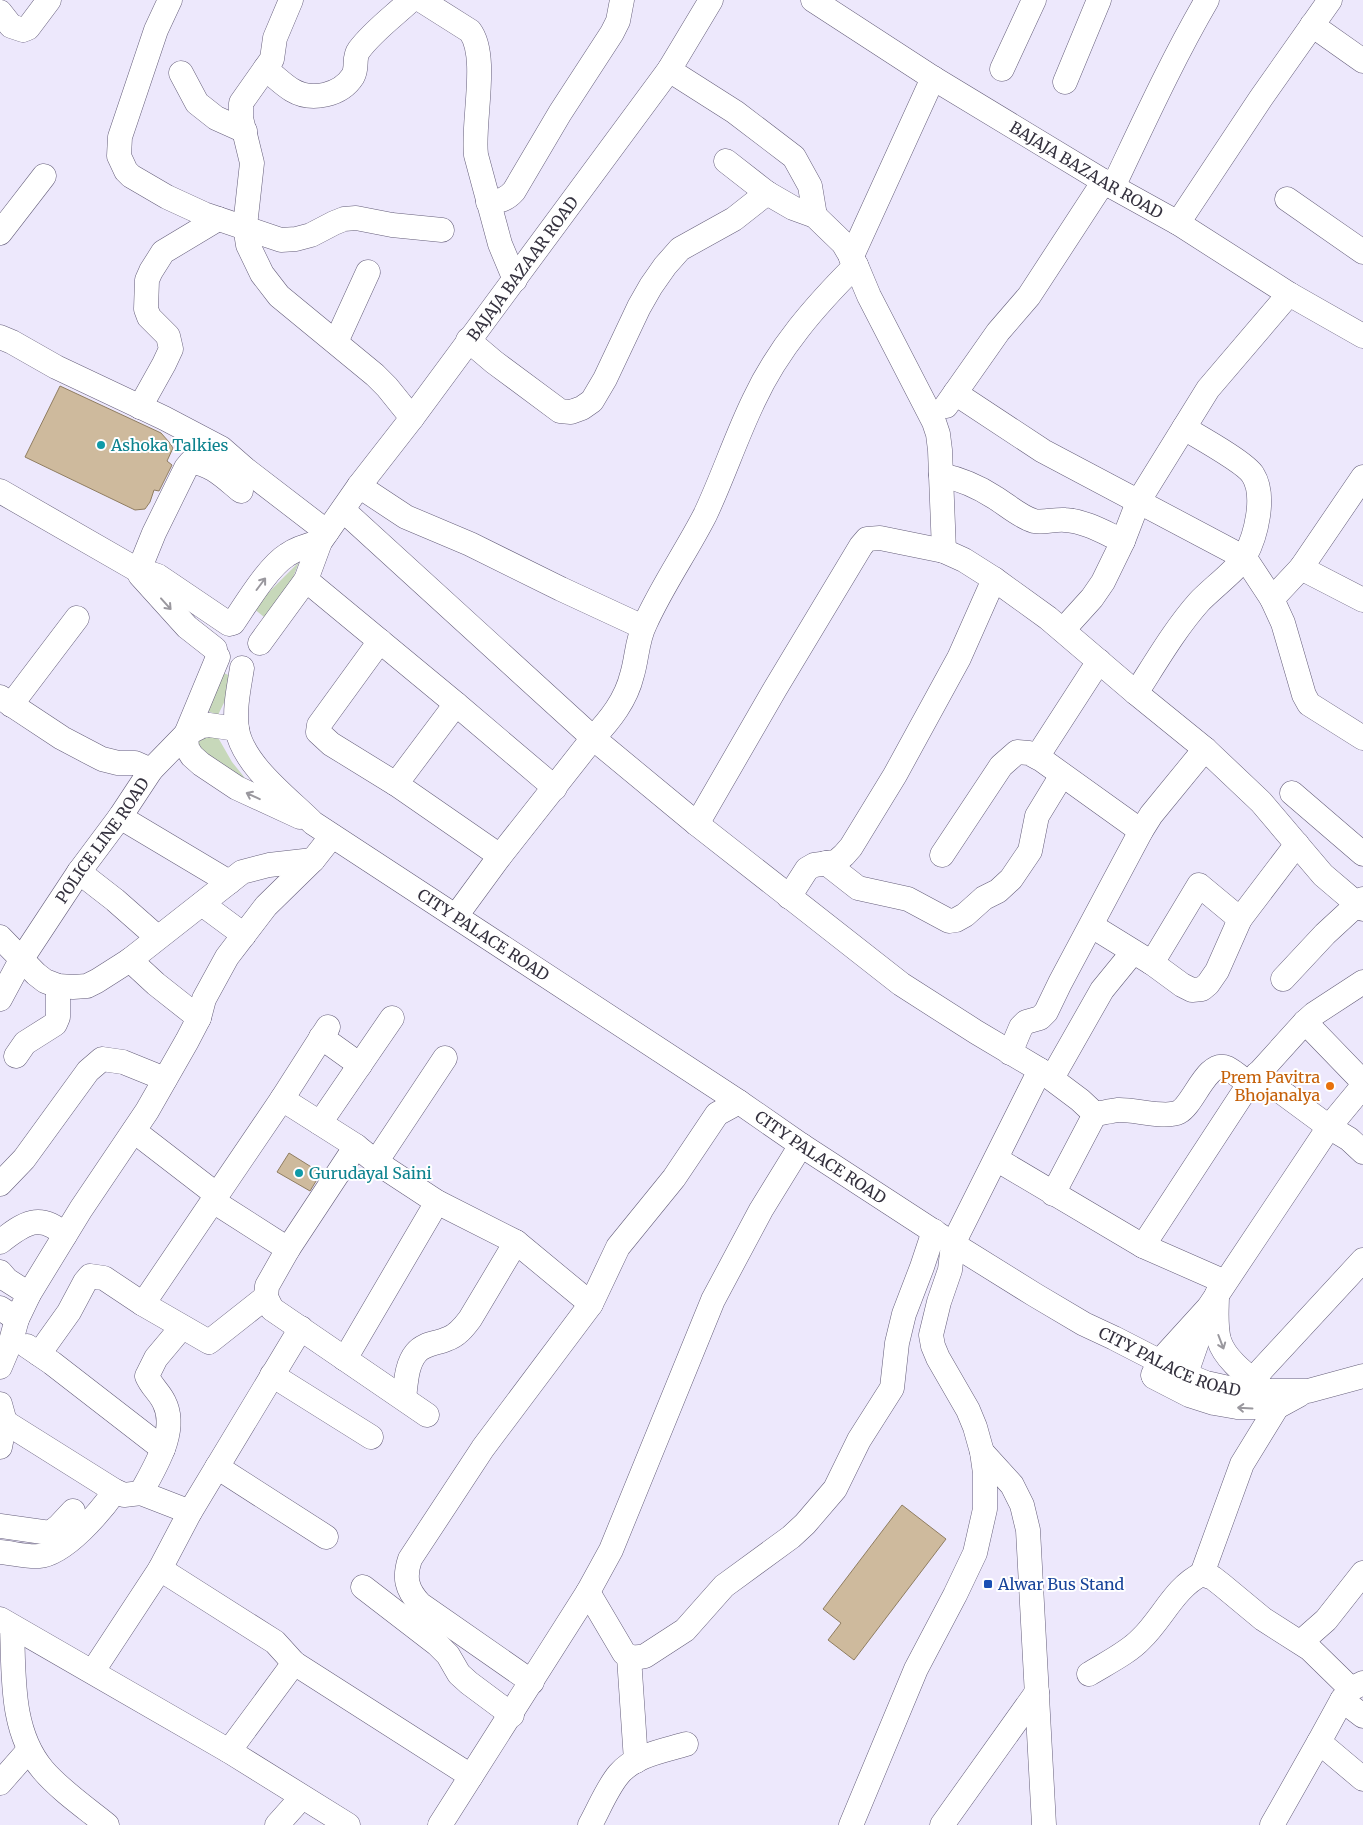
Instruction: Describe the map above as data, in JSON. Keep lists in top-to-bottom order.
{
  "streets": {
    "street": ["BAJAJA BAZAAR ROAD", "POLICE LINE ROAD", "CITY PALACE ROAD"]
  },
  "crossings": [
    ["POLICE LINE ROAD", "CITY PALACE ROAD"]
  ],
  "places": {
    "other": ["Ashoka Talkies", "Prem Pavitra Bhojanalya", "Gurudayal Saini"],
    "transit": ["Alwar Bus Stand"]
  }
}
